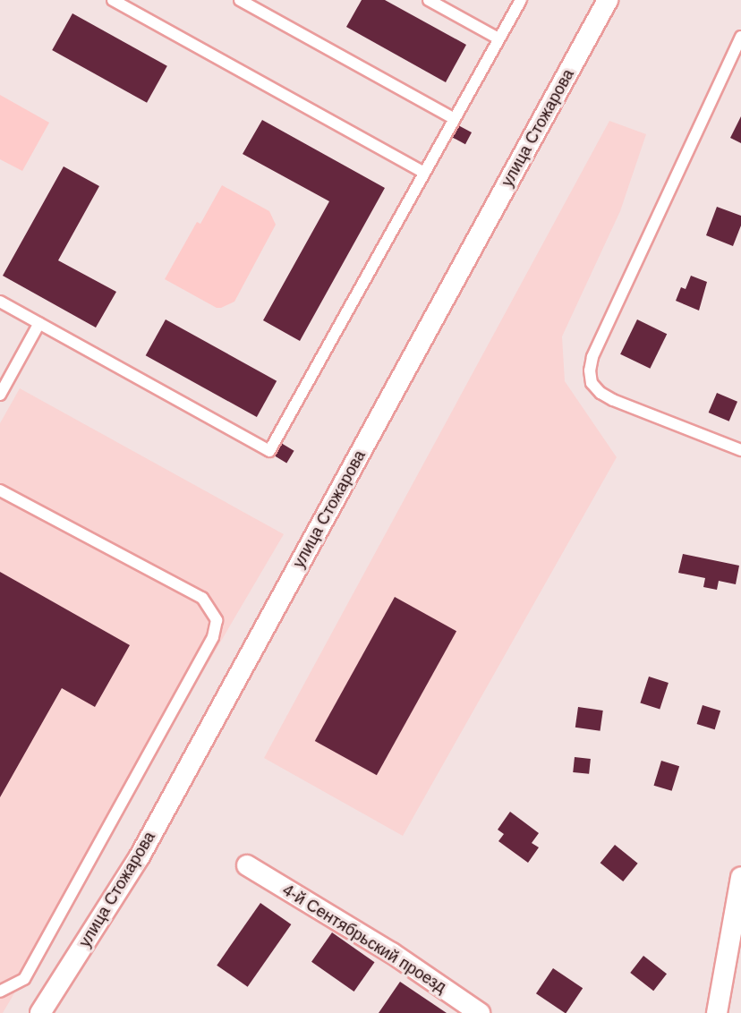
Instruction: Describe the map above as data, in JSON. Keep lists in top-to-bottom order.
{
  "streets": {
    "street": ["улица Стожарова", "4-й Сентябрьский проезд"]
  }
}
